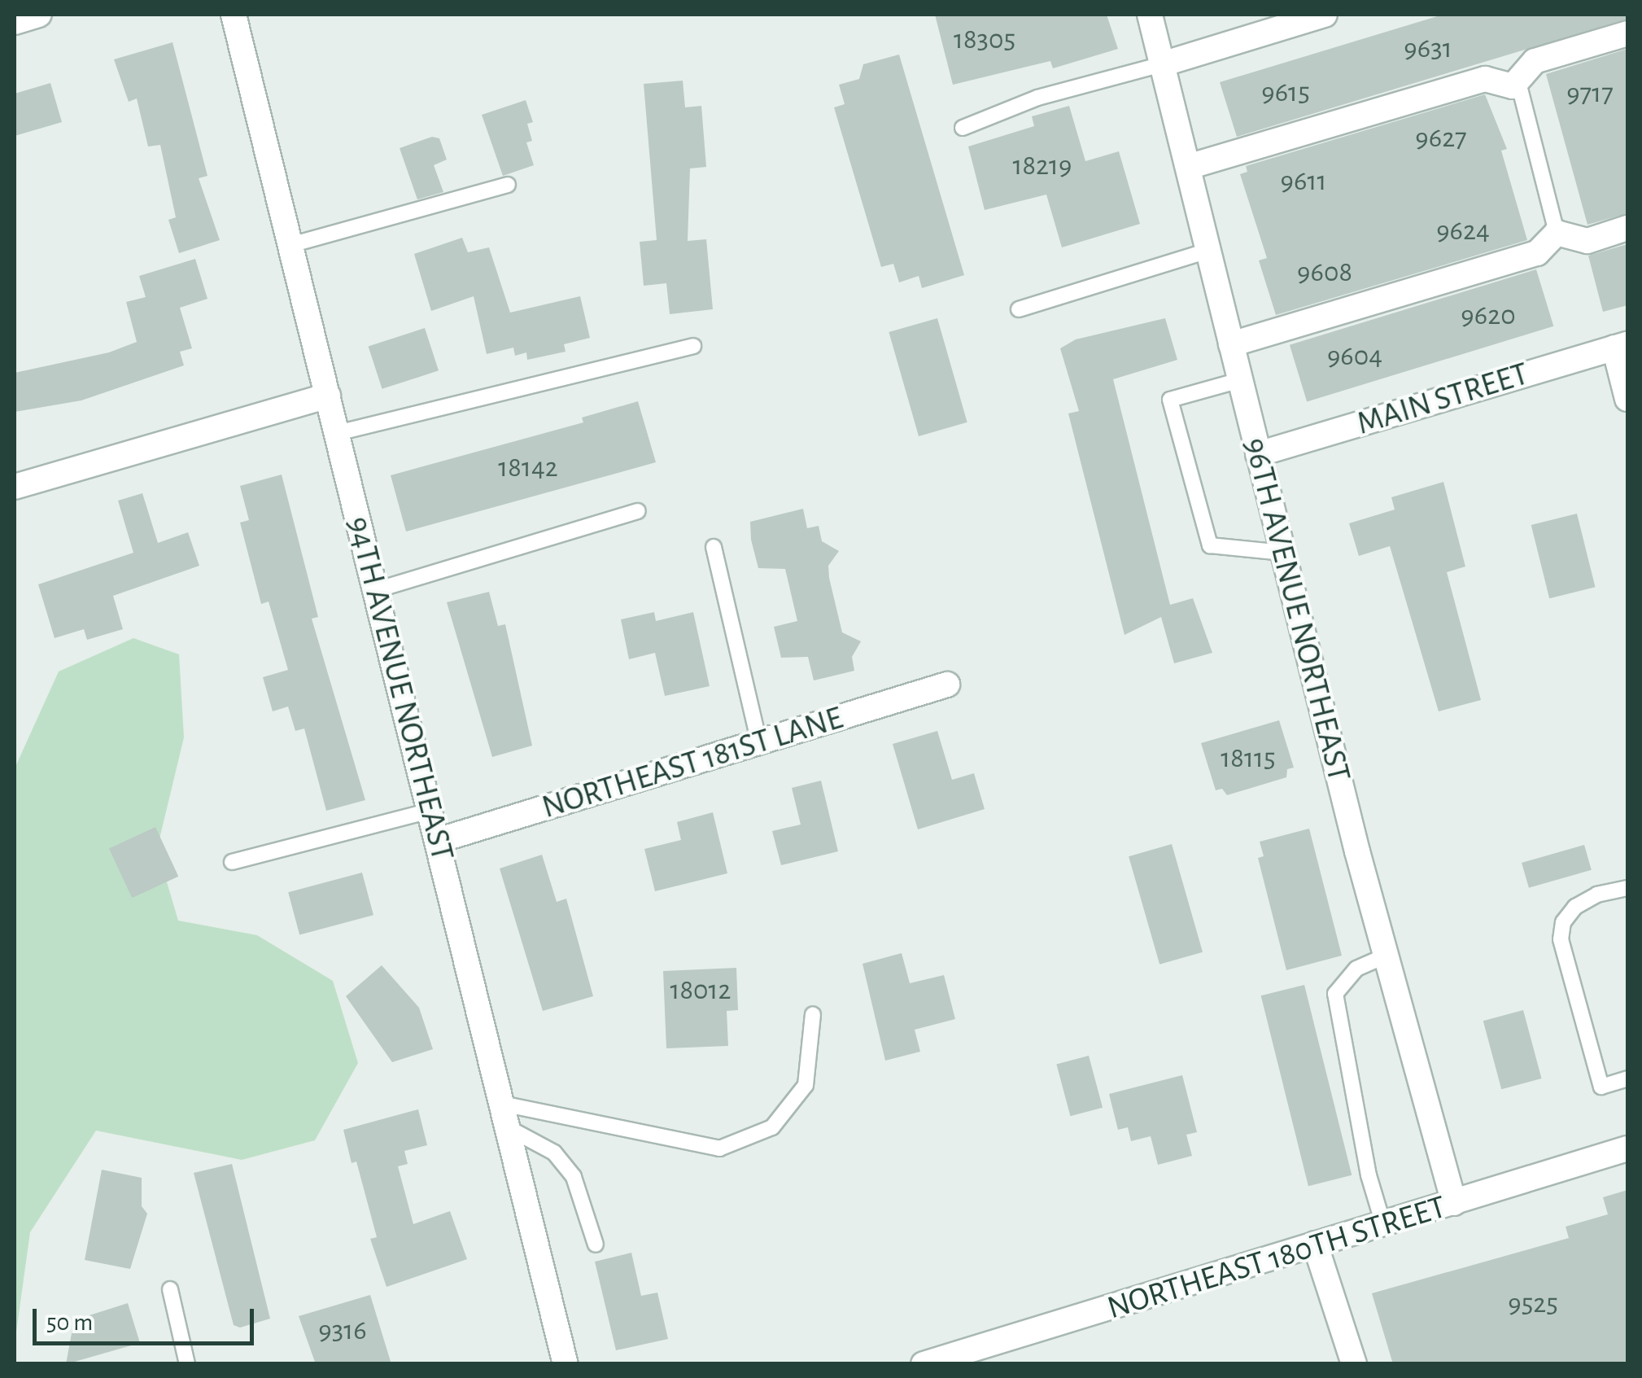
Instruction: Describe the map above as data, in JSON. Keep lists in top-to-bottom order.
{
  "streets": {
    "street": [
      "MAIN STREET",
      "96TH AVENUE NORTHEAST",
      "94TH AVENUE NORTHEAST",
      "NORTHEAST 181ST LANE",
      "NORTHEAST 180TH STREET"
    ]
  },
  "crossings": [
    ["MAIN STREET", "96TH AVENUE NORTHEAST"],
    ["96TH AVENUE NORTHEAST", "NORTHEAST 180TH STREET"],
    ["94TH AVENUE NORTHEAST", "NORTHEAST 181ST LANE"]
  ],
  "house_numbers": [
    "18305",
    "9631",
    "9615",
    "9717",
    "9627",
    "18219",
    "9611",
    "9624",
    "9608",
    "9620",
    "9604",
    "18142",
    "18115",
    "18012",
    "9525",
    "9316"
  ],
  "scale_bar": "50 m"
}
